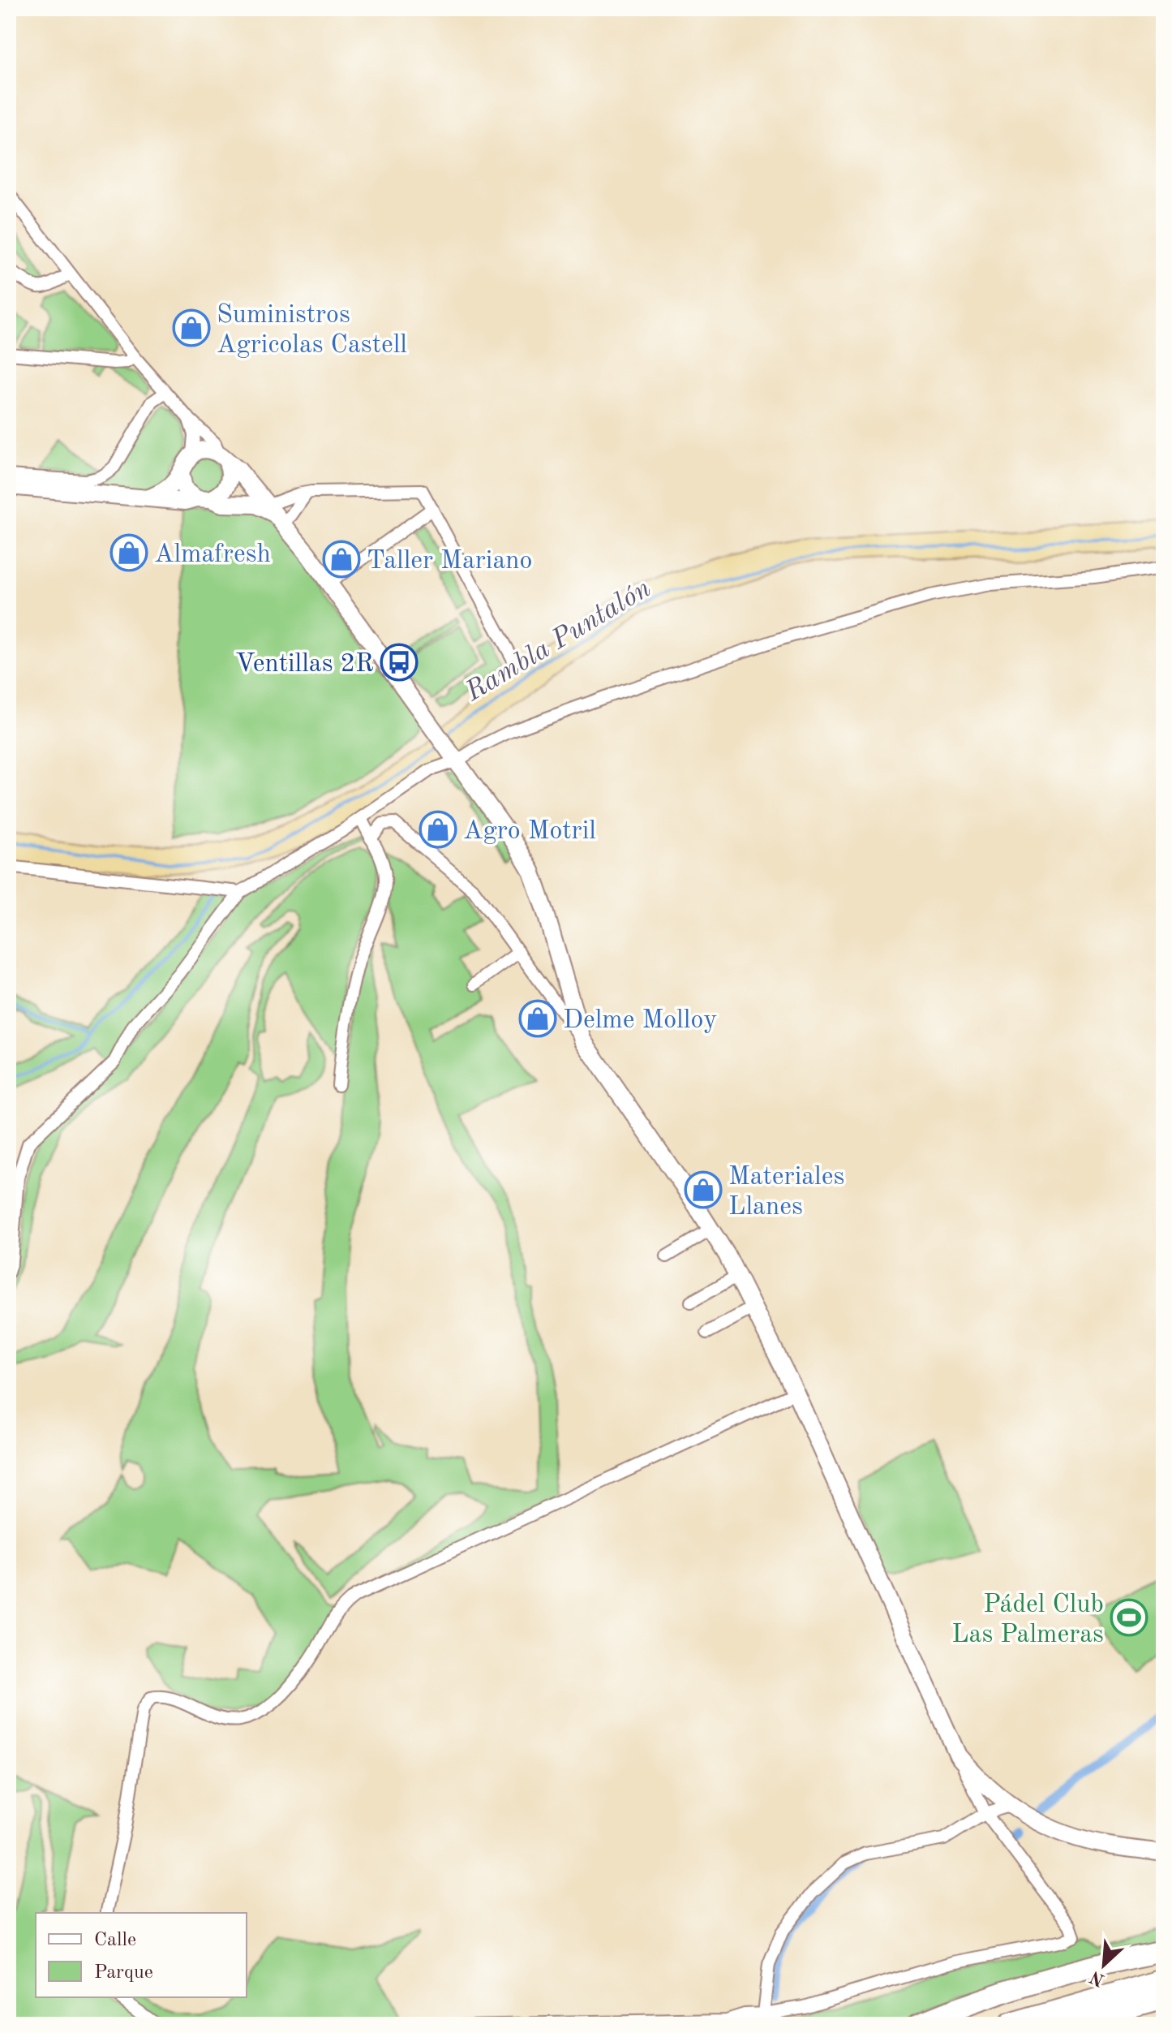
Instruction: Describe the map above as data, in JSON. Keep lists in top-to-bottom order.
{
  "water": ["Rambla Puntalón"],
  "places": {
    "shop": [
      "Suministros Agricolas Castell",
      "Almafresh",
      "Taller Mariano",
      "Agro Motril",
      "Delme Molloy",
      "Materiales Llanes"
    ],
    "bus stop": ["Ventillas 2R"],
    "sports": ["Pádel Club Las Palmeras"]
  },
  "legend": ["Calle", "Parque"],
  "north": "bottom left"
}
